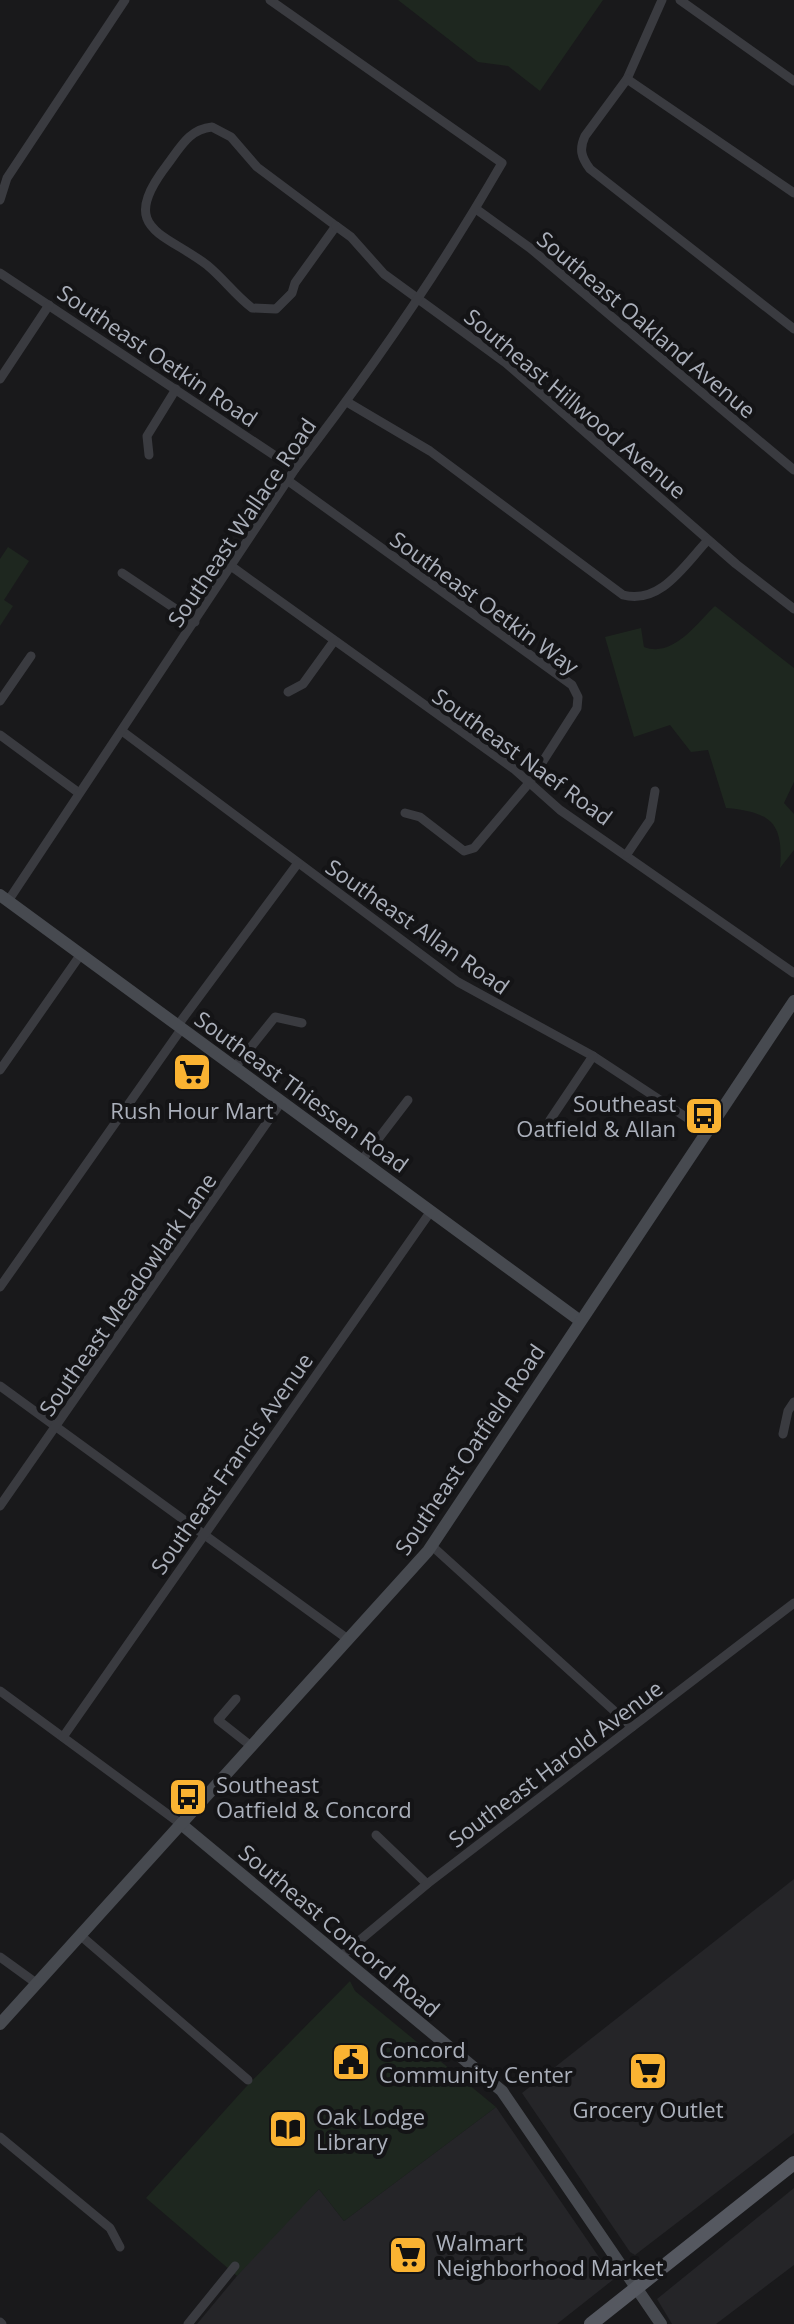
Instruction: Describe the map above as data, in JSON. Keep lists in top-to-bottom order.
{
  "streets": {
    "main road": ["Southeast Thiessen Road", "Southeast Oatfield Road", "Southeast Concord Road"],
    "street": [
      "Southeast Oakland Avenue",
      "Southeast Oetkin Road",
      "Southeast Hillwood Avenue",
      "Southeast Wallace Road",
      "Southeast Oetkin Way",
      "Southeast Naef Road",
      "Southeast Allan Road",
      "Southeast Meadowlark Lane",
      "Southeast Francis Avenue",
      "Southeast Harold Avenue"
    ]
  },
  "crossings": [
    ["Southeast Oakland Avenue", "Southeast Wallace Road"],
    ["Southeast Oetkin Road", "Southeast Wallace Road"],
    ["Southeast Hillwood Avenue", "Southeast Wallace Road"],
    ["Southeast Wallace Road", "Southeast Oetkin Way"],
    ["Southeast Wallace Road", "Southeast Naef Road"],
    ["Southeast Wallace Road", "Southeast Allan Road"],
    ["Southeast Wallace Road", "Southeast Thiessen Road"],
    ["Southeast Oetkin Way", "Southeast Naef Road"],
    ["Southeast Allan Road", "Southeast Oatfield Road"],
    ["Southeast Thiessen Road", "Southeast Meadowlark Lane"],
    ["Southeast Thiessen Road", "Southeast Oatfield Road"],
    ["Southeast Thiessen Road", "Southeast Francis Avenue"],
    ["Southeast Oatfield Road", "Southeast Concord Road"],
    ["Southeast Francis Avenue", "Southeast Concord Road"],
    ["Southeast Harold Avenue", "Southeast Concord Road"]
  ],
  "places": {
    "supermarket": ["Rush Hour Mart", "Grocery Outlet", "Walmart Neighborhood Market"],
    "bus stop": ["Southeast Oatfield & Allan", "Southeast Oatfield & Concord"],
    "public building": ["Concord Community Center"],
    "library": ["Oak Lodge Library"]
  }
}
